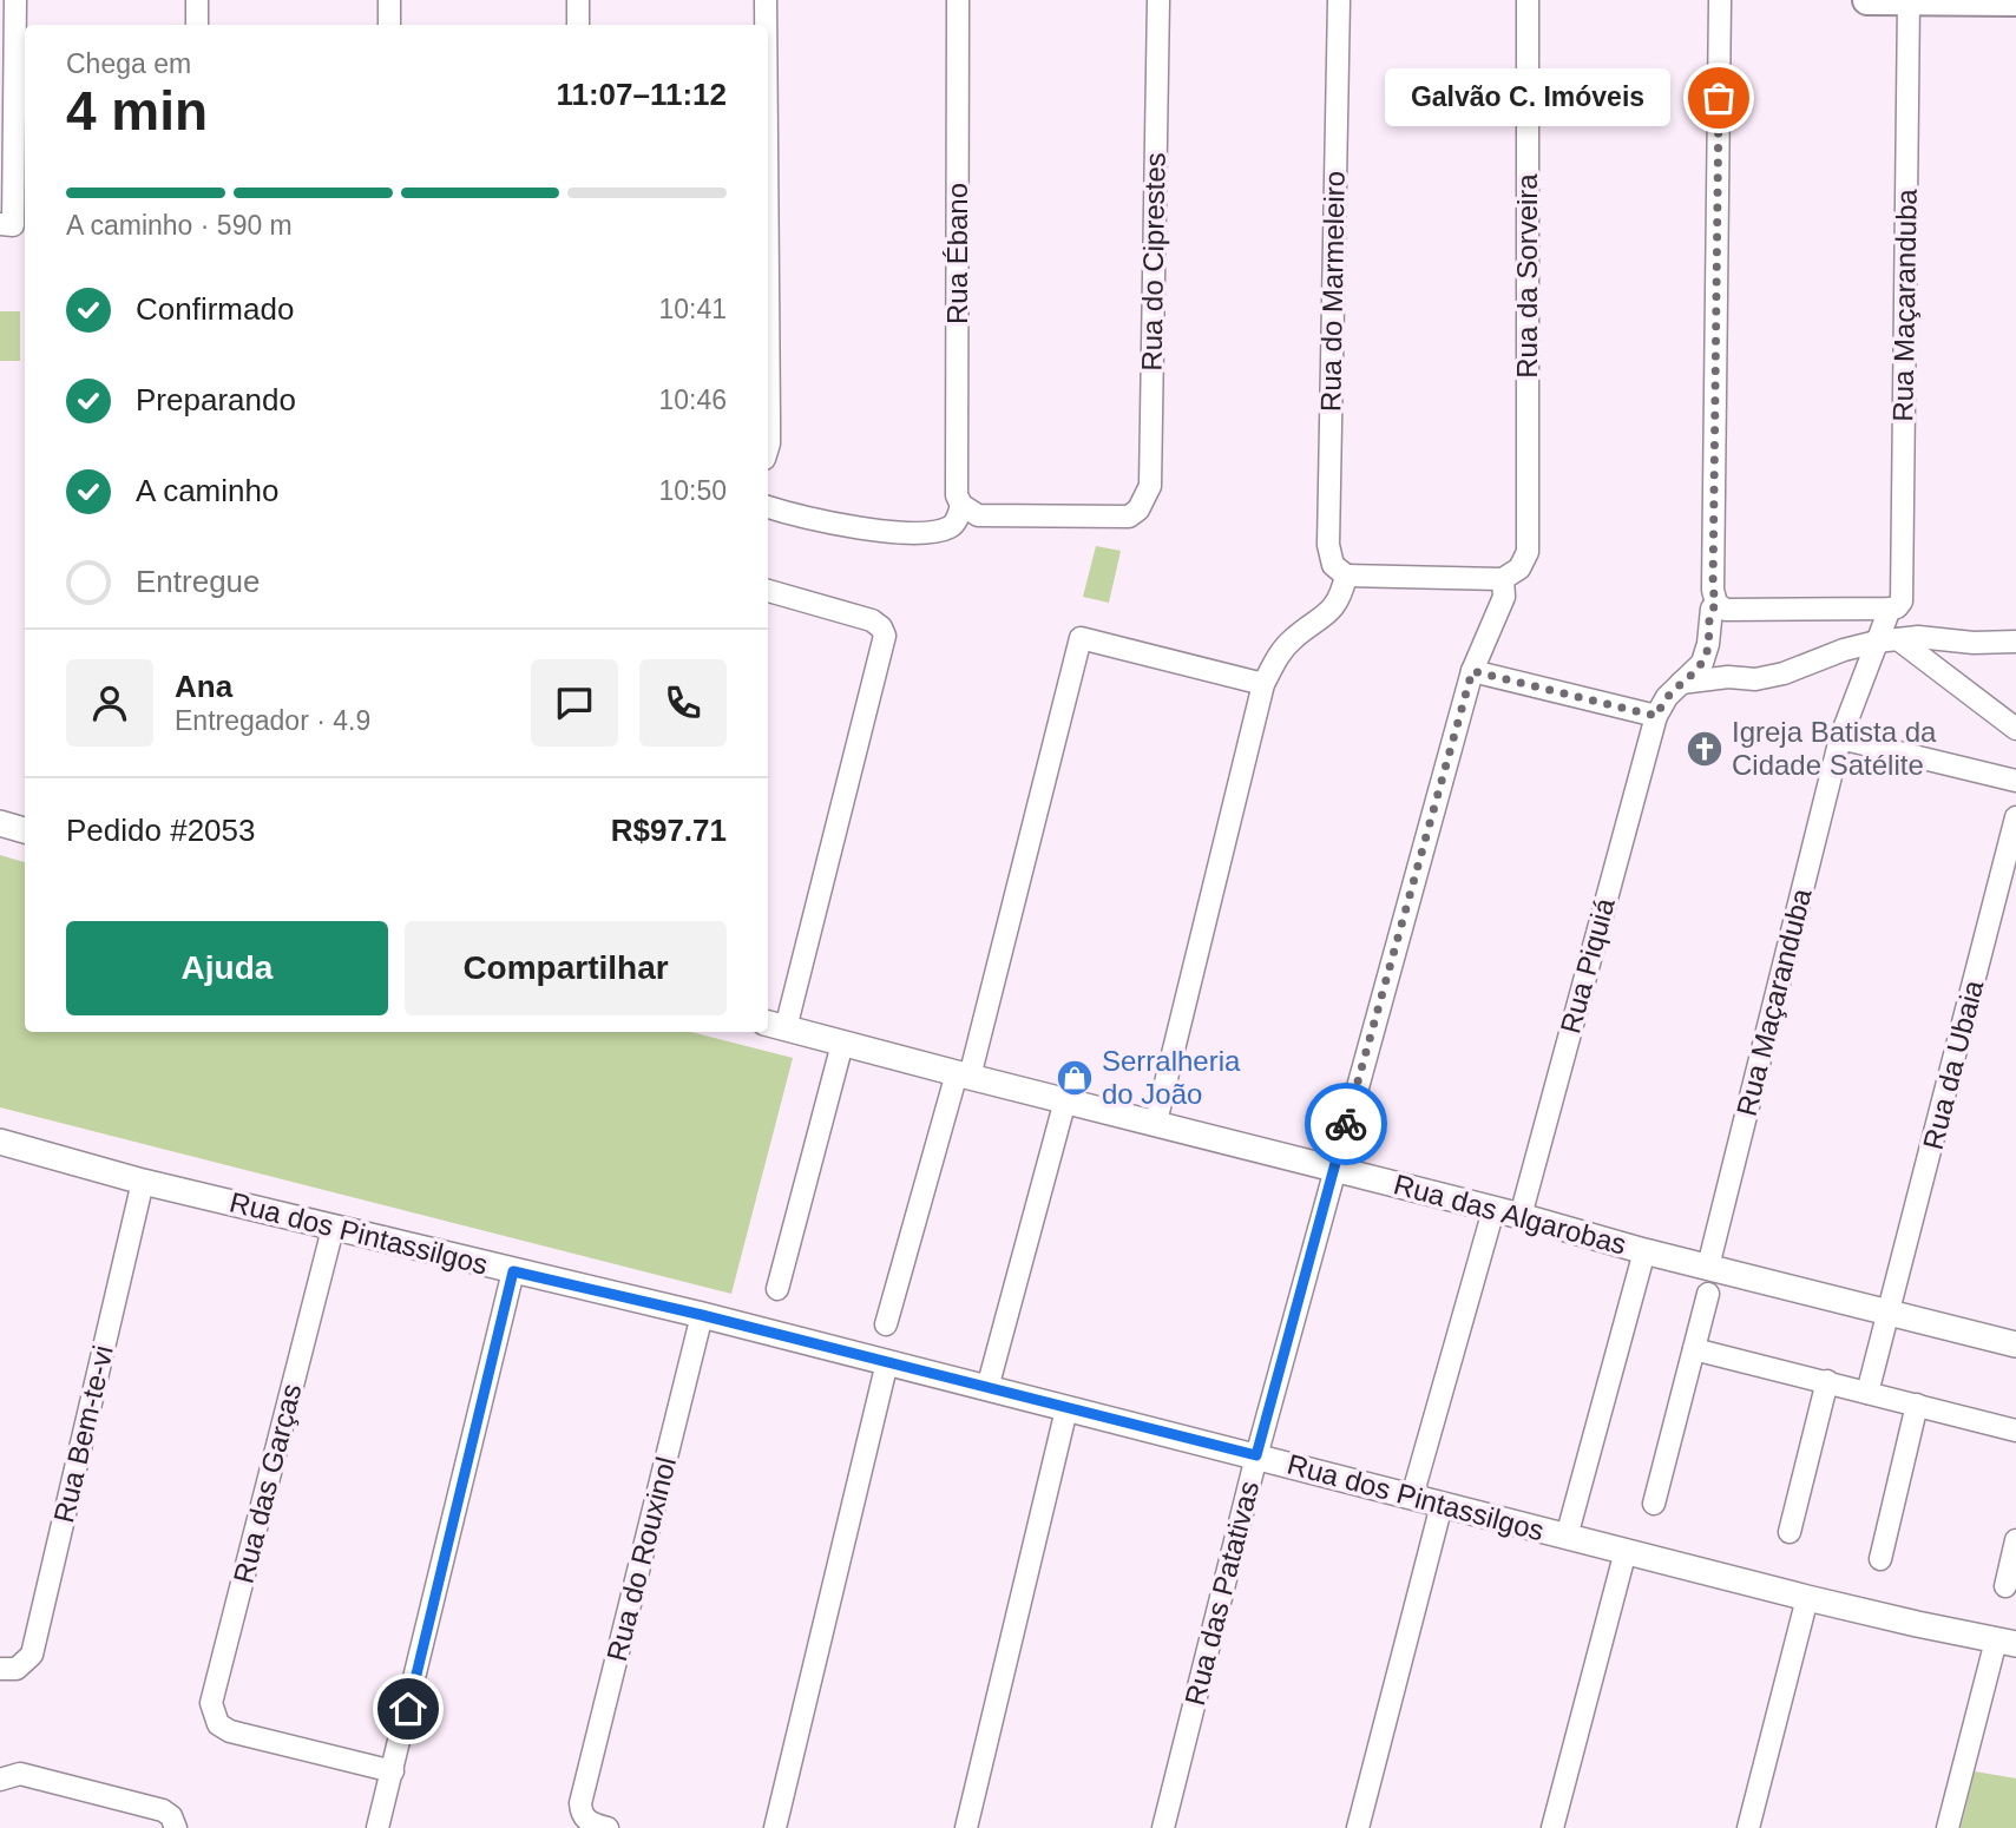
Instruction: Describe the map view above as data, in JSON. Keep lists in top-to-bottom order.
{
  "streets": {
    "street": [
      "Rua Ébano",
      "Rua do Ciprestes",
      "Rua da Sorveira",
      "Rua do Marmeleiro",
      "Rua Maçaranduba",
      "Rua Piquiá",
      "Rua da Ubaia",
      "Rua das Algarobas",
      "Rua dos Pintassilgos",
      "Rua Bem-te-vi",
      "Rua das Garças",
      "Rua do Rouxinol",
      "Rua das Patativas"
    ]
  },
  "crossings": [
    ["Rua Ébano", "Rua do Ciprestes"],
    ["Rua Maçaranduba", "Rua das Algarobas"],
    ["Rua Piquiá", "Rua das Algarobas"],
    ["Rua da Ubaia", "Rua das Algarobas"],
    ["Rua das Algarobas", "Rua das Patativas"],
    ["Rua dos Pintassilgos", "Rua Bem-te-vi"],
    ["Rua dos Pintassilgos", "Rua das Garças"],
    ["Rua dos Pintassilgos", "Rua do Rouxinol"],
    ["Rua dos Pintassilgos", "Rua das Patativas"]
  ],
  "places": {
    "other": ["Galvão C. Imóveis"],
    "church": ["Igreja Batista da Cidade Satélite"],
    "shop": ["Serralheria do João"]
  },
  "page": {
    "heading": ["4 min", "Chega em", "11:07–11:12"],
    "panel": [
      "Ana",
      "Entregador · 4.9",
      "Pedido #2053",
      "R$97.71"
    ],
    "bubble": "Galvão C. Imóveis",
    "bar": "A caminho · 590 m",
    "list": [
      ["Confirmado", "10:41"],
      ["Preparando", "10:46"],
      ["A caminho", "10:50"],
      "Entregue"
    ],
    "buttons": ["Ajuda", "Compartilhar"]
  }
}
